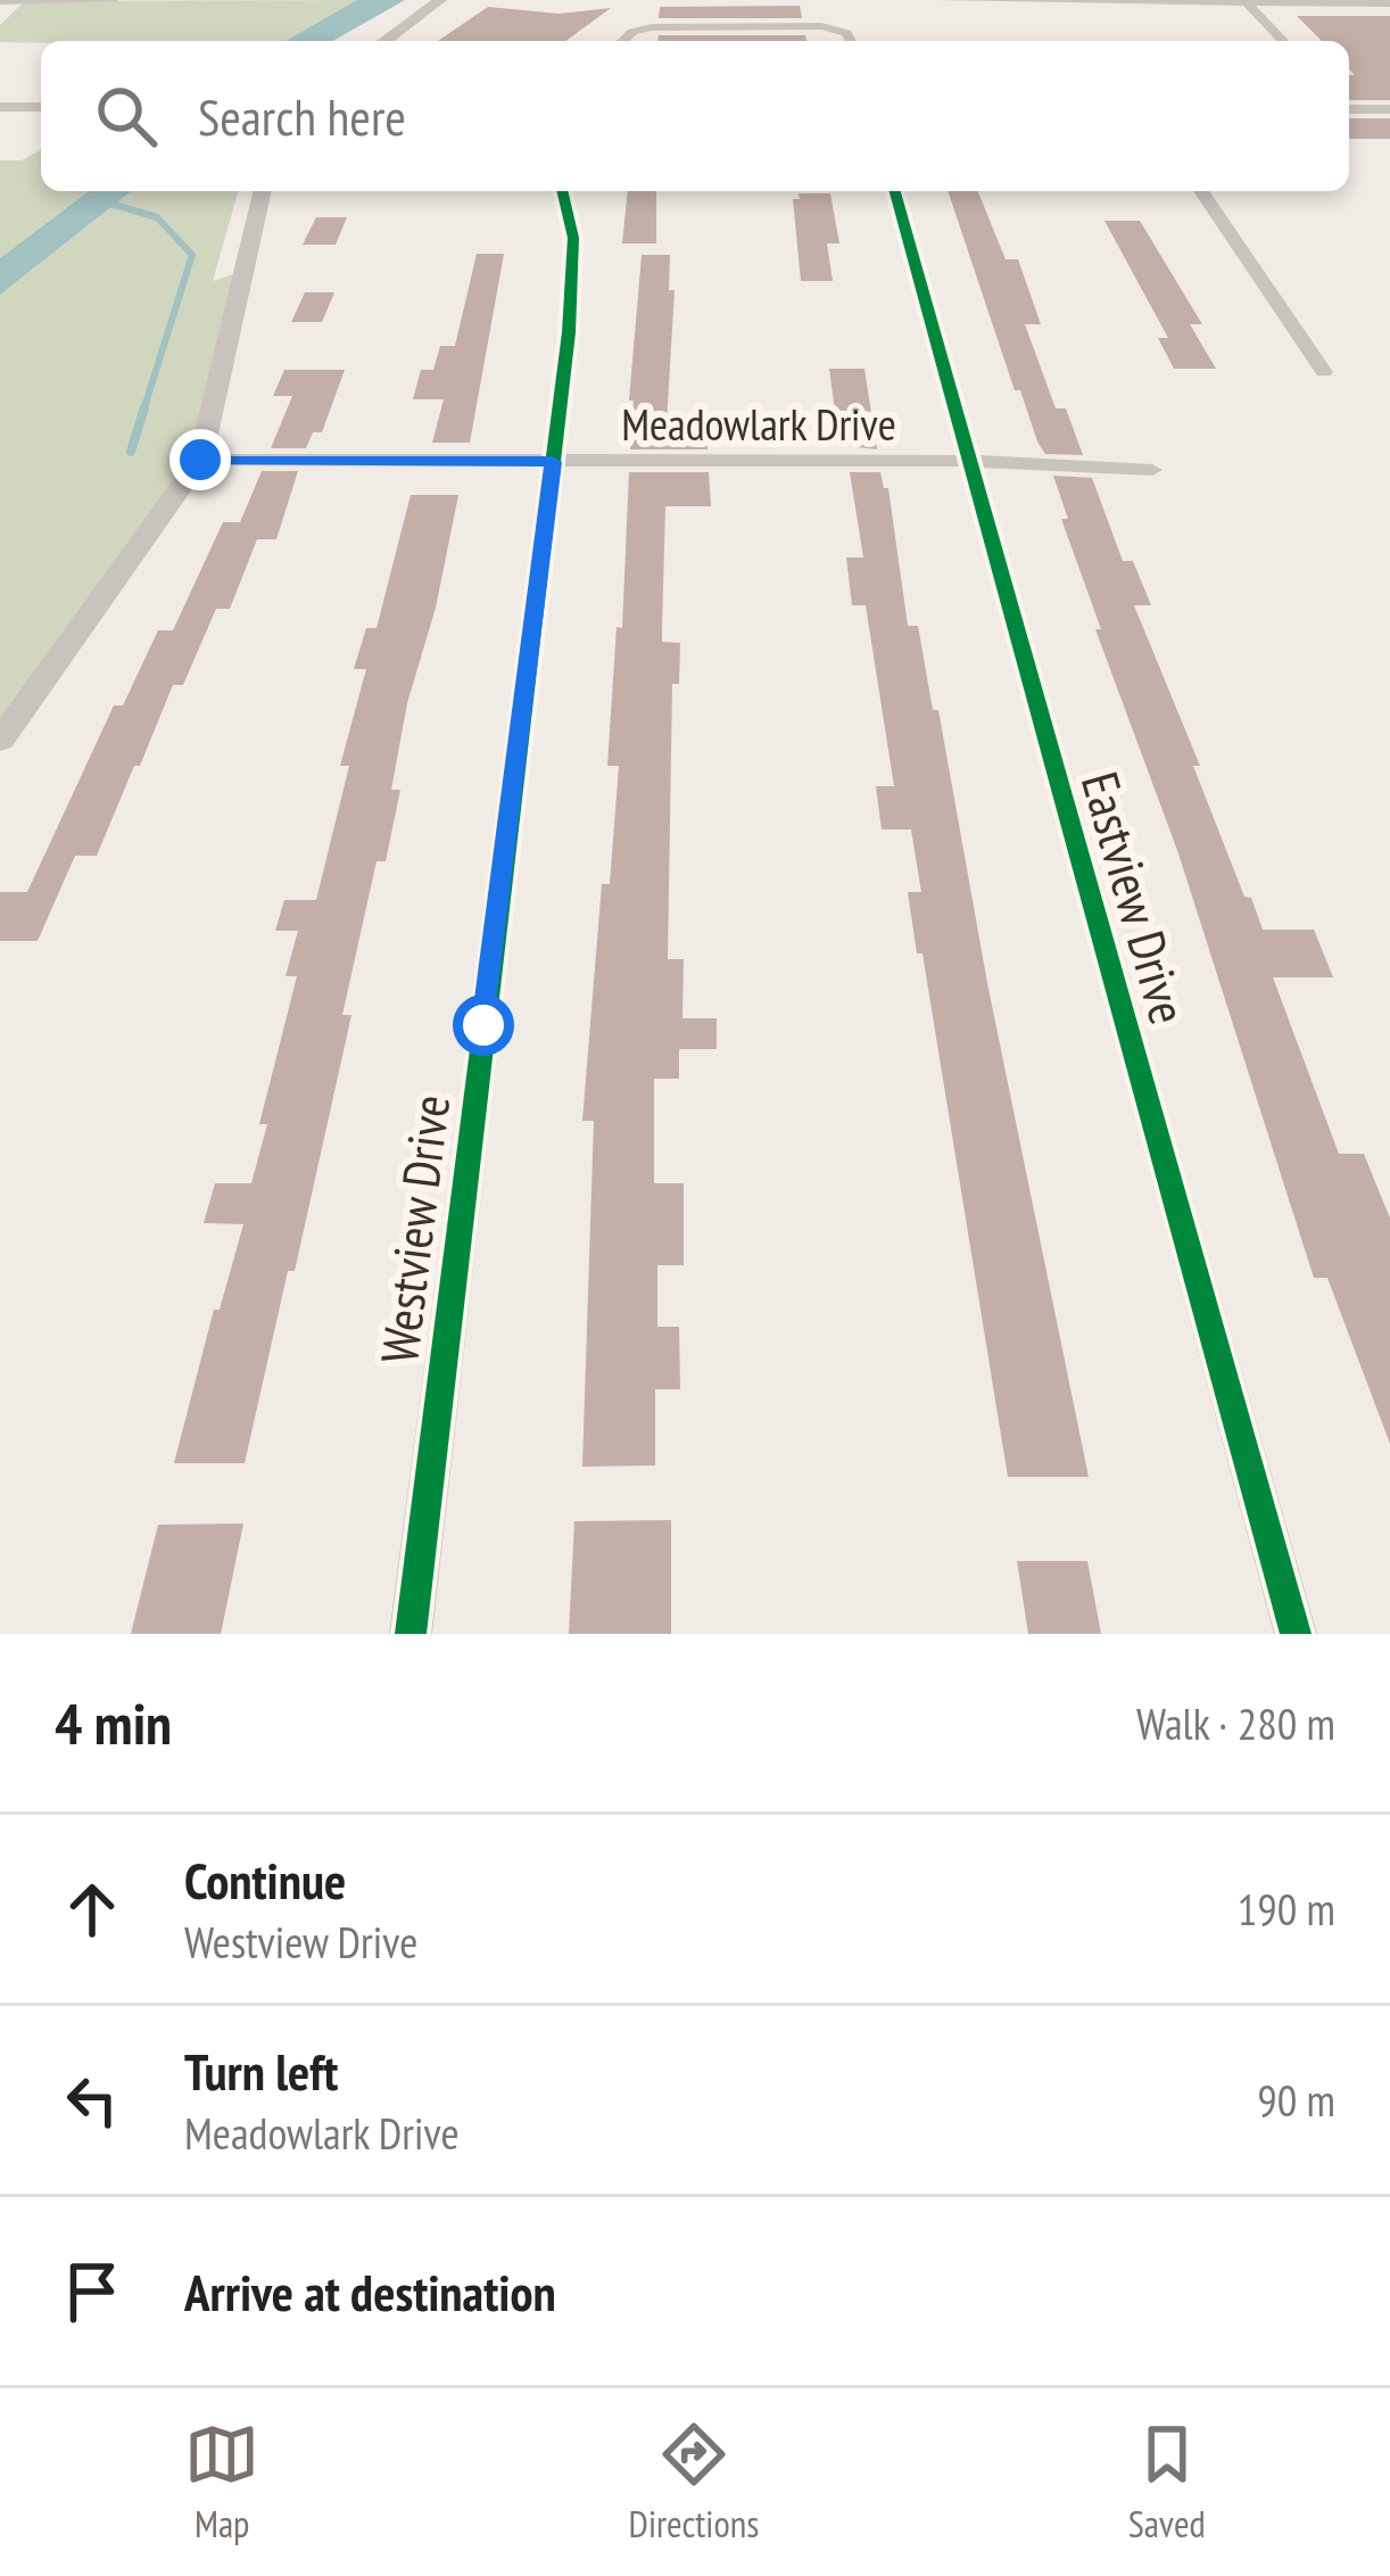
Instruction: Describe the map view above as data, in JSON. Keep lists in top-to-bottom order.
{
  "streets": {
    "street": ["Meadowlark Drive", "Eastview Drive", "Westview Drive"]
  },
  "crossings": [
    ["Meadowlark Drive", "Eastview Drive"],
    ["Meadowlark Drive", "Westview Drive"]
  ],
  "page": {
    "search": "Search here",
    "heading": ["4 min", "Walk · 280 m"],
    "list": [
      ["Continue", "Westview Drive", "190 m"],
      ["Turn left", "Meadowlark Drive", "90 m"],
      "Arrive at destination"
    ],
    "nav": ["Map", "Directions", "Saved"]
  }
}
